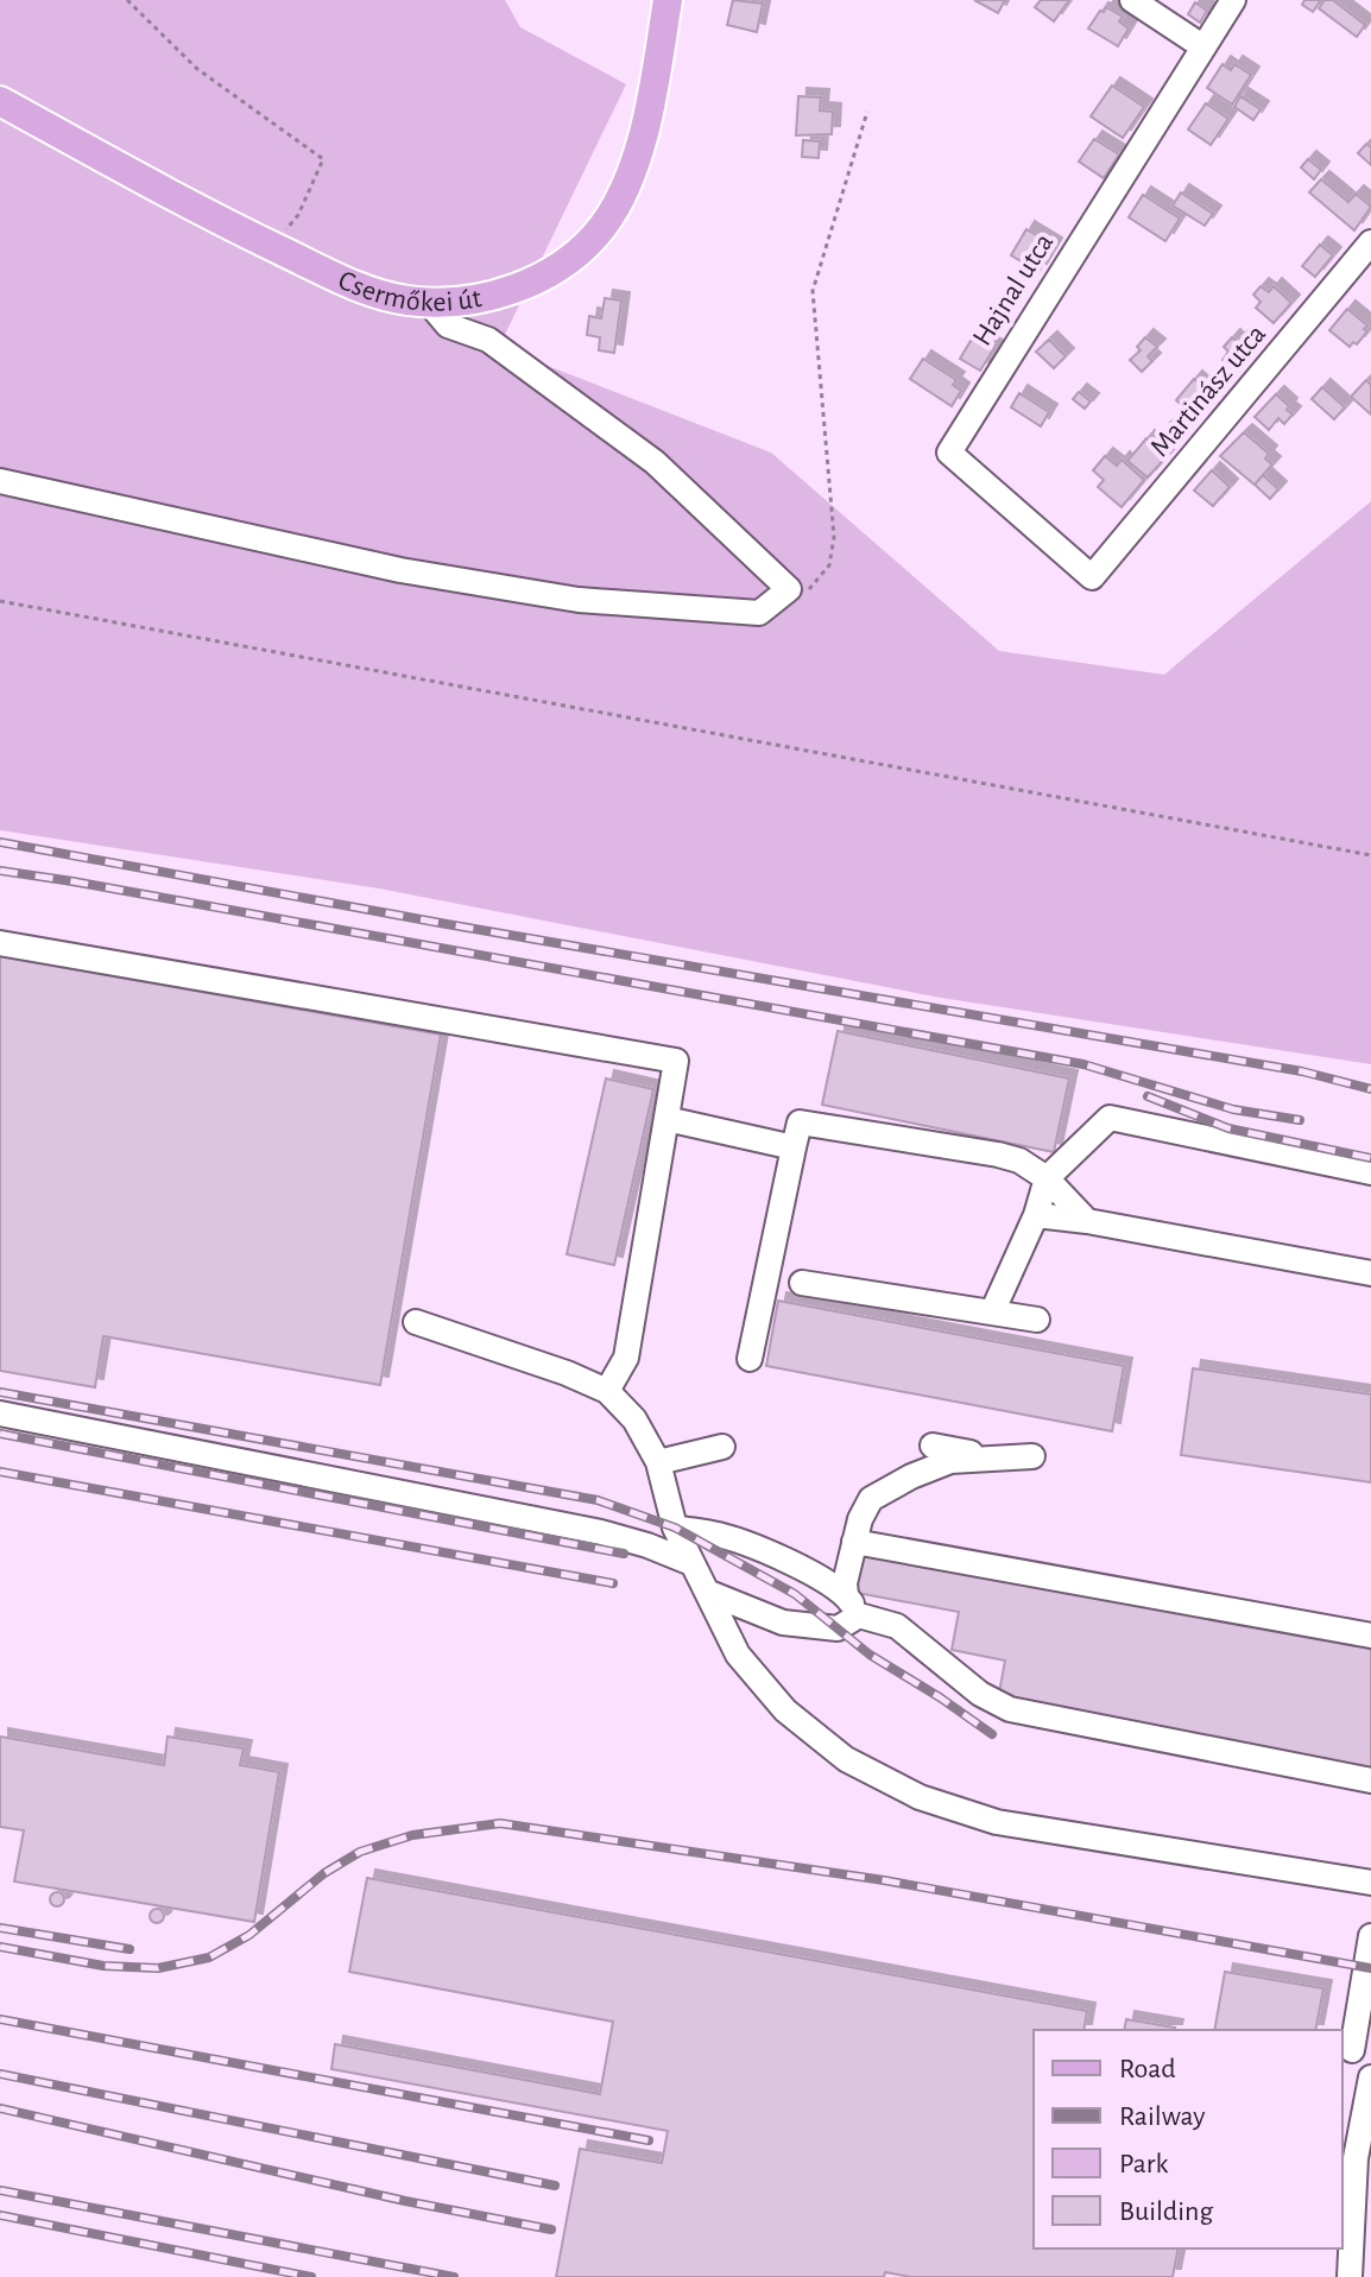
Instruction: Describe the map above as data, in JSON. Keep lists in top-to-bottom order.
{
  "streets": {
    "main road": ["Csermőkei út"],
    "street": ["Hajnal utca", "Martinász utca"]
  },
  "crossings": [
    ["Hajnal utca", "Martinász utca"]
  ],
  "legend": [
    "Road",
    "Railway",
    "Park",
    "Building"
  ]
}
